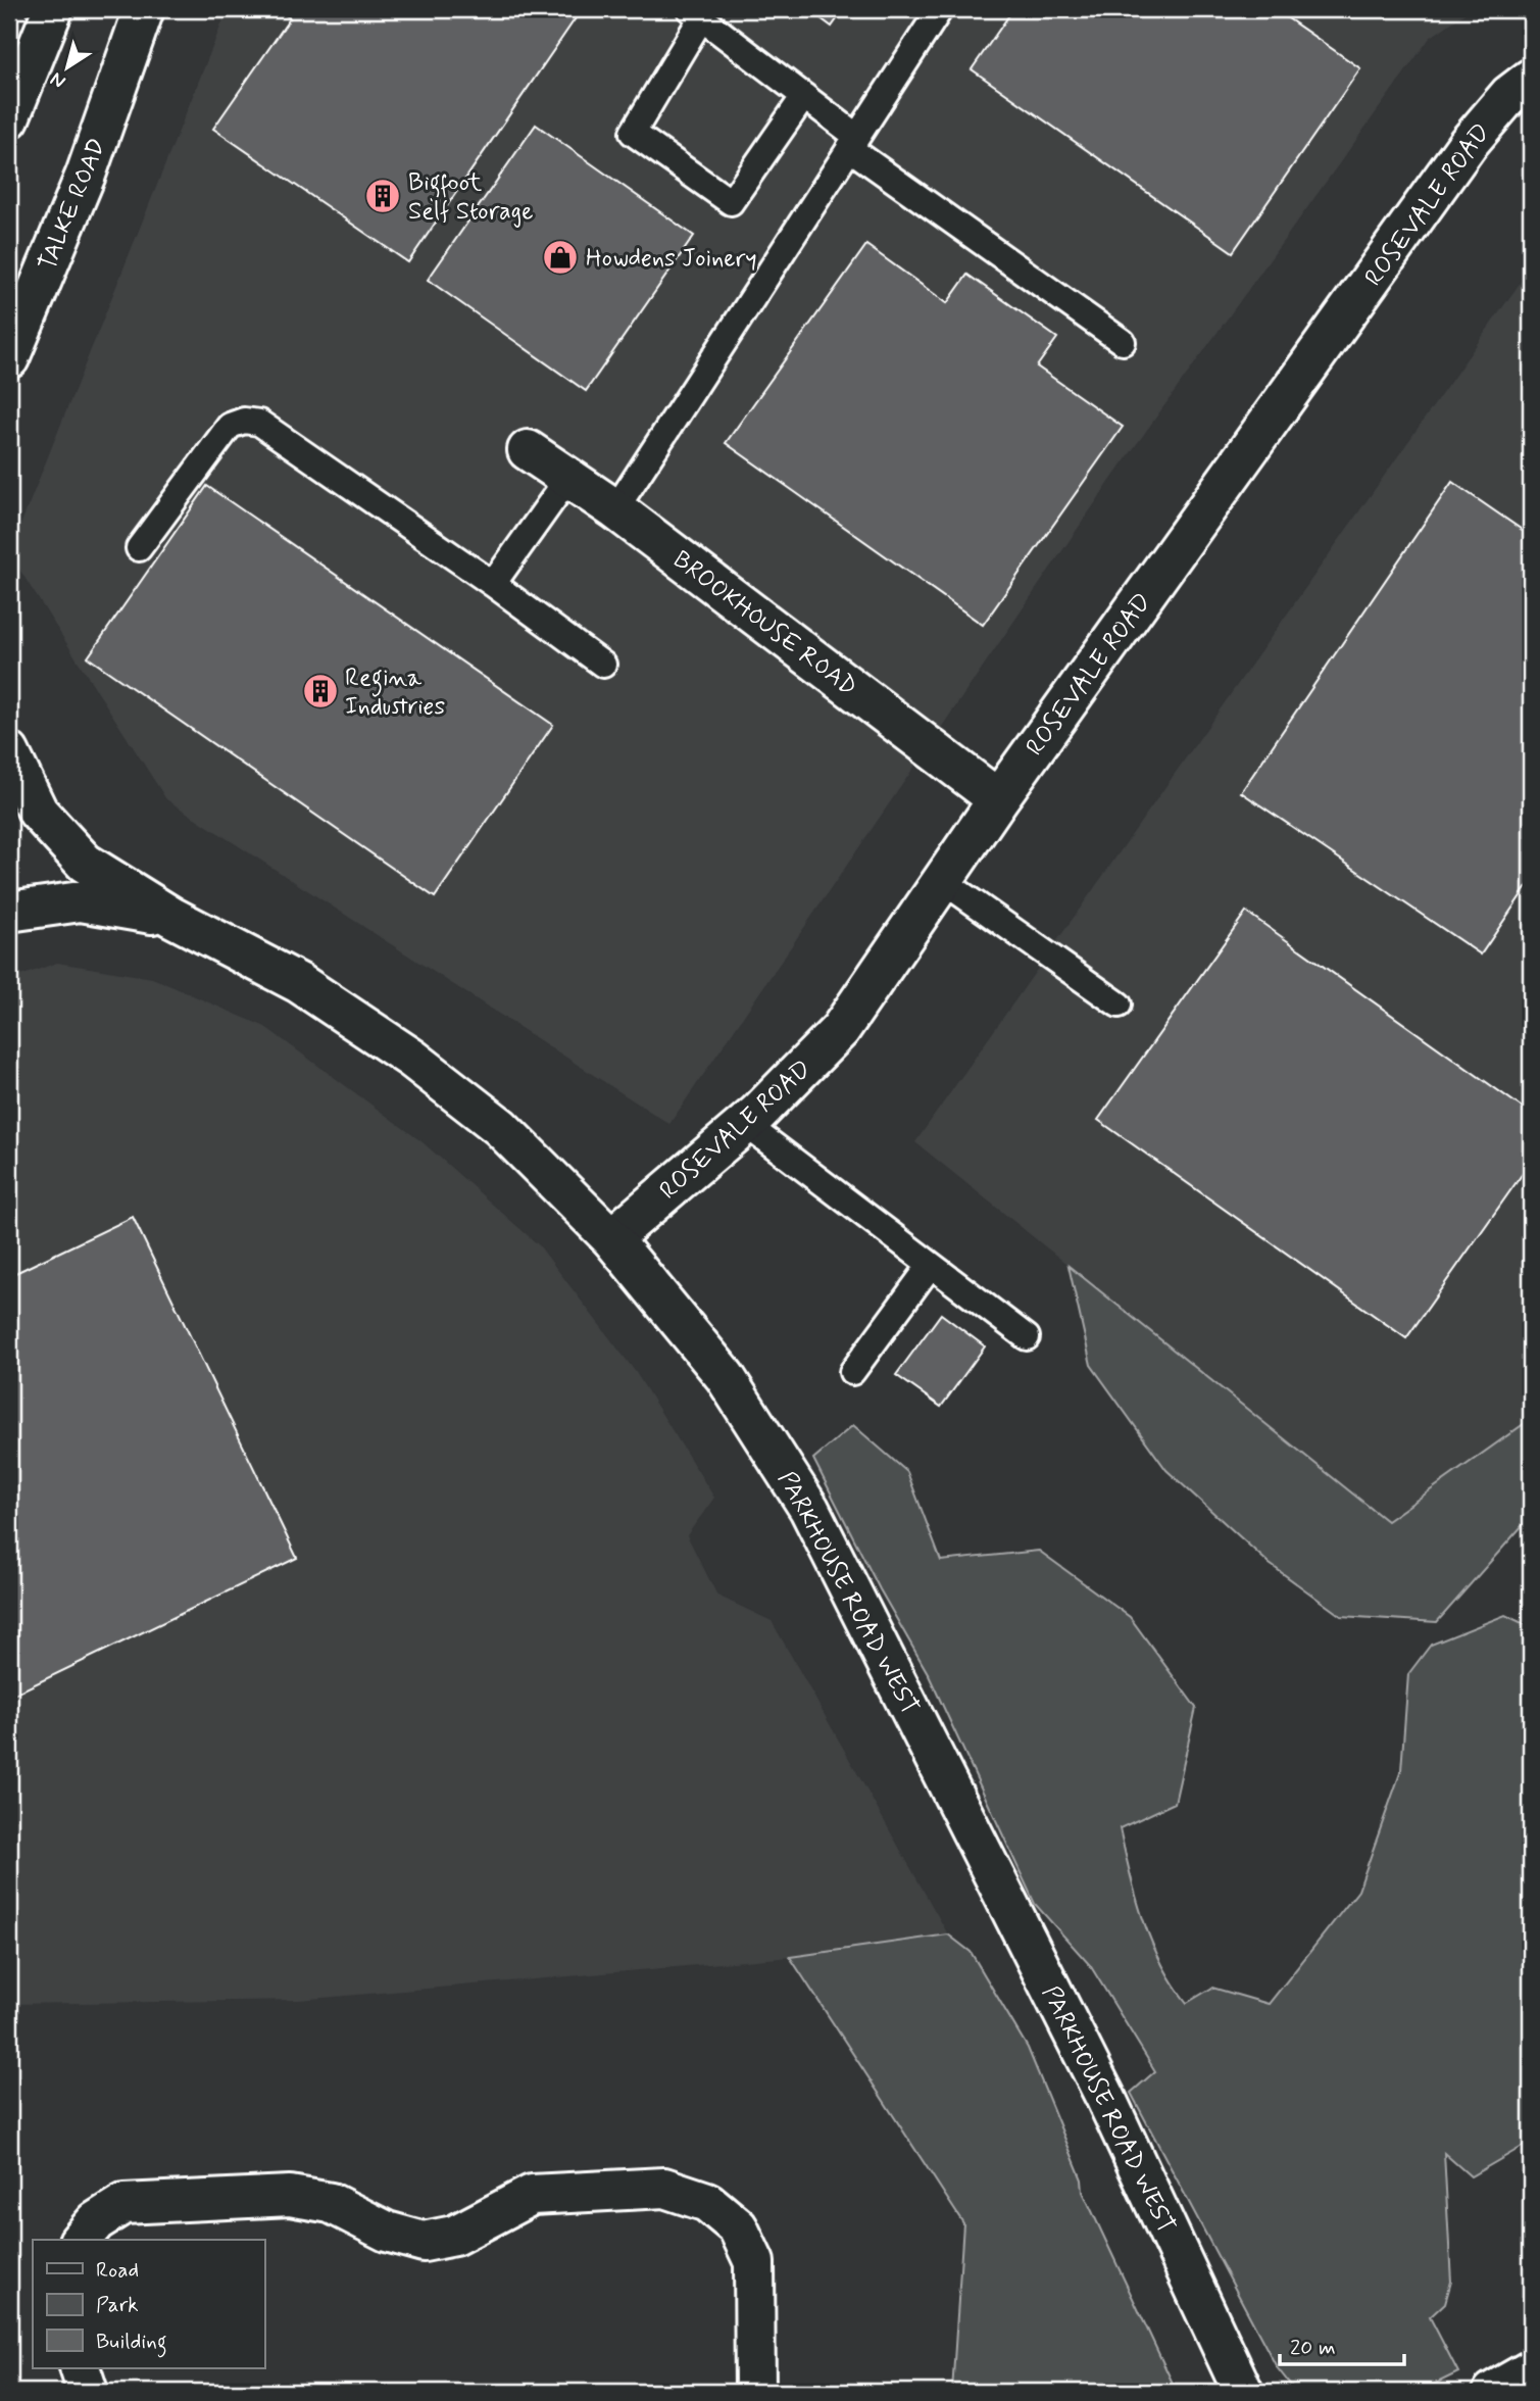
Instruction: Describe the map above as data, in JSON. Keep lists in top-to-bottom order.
{
  "streets": {
    "main road": [
      "TALKE ROAD",
      "ROSEVALE ROAD",
      "BROOKHOUSE ROAD",
      "PARKHOUSE ROAD WEST"
    ]
  },
  "crossings": [
    ["ROSEVALE ROAD", "BROOKHOUSE ROAD"],
    ["ROSEVALE ROAD", "PARKHOUSE ROAD WEST"]
  ],
  "places": {
    "building": ["Bigfoot Self Storage", "Regina Industries"],
    "shop": ["Howdens Joinery"]
  },
  "legend": ["Road", "Park", "Building"],
  "scale_bar": "20 m",
  "north": "bottom left"
}
